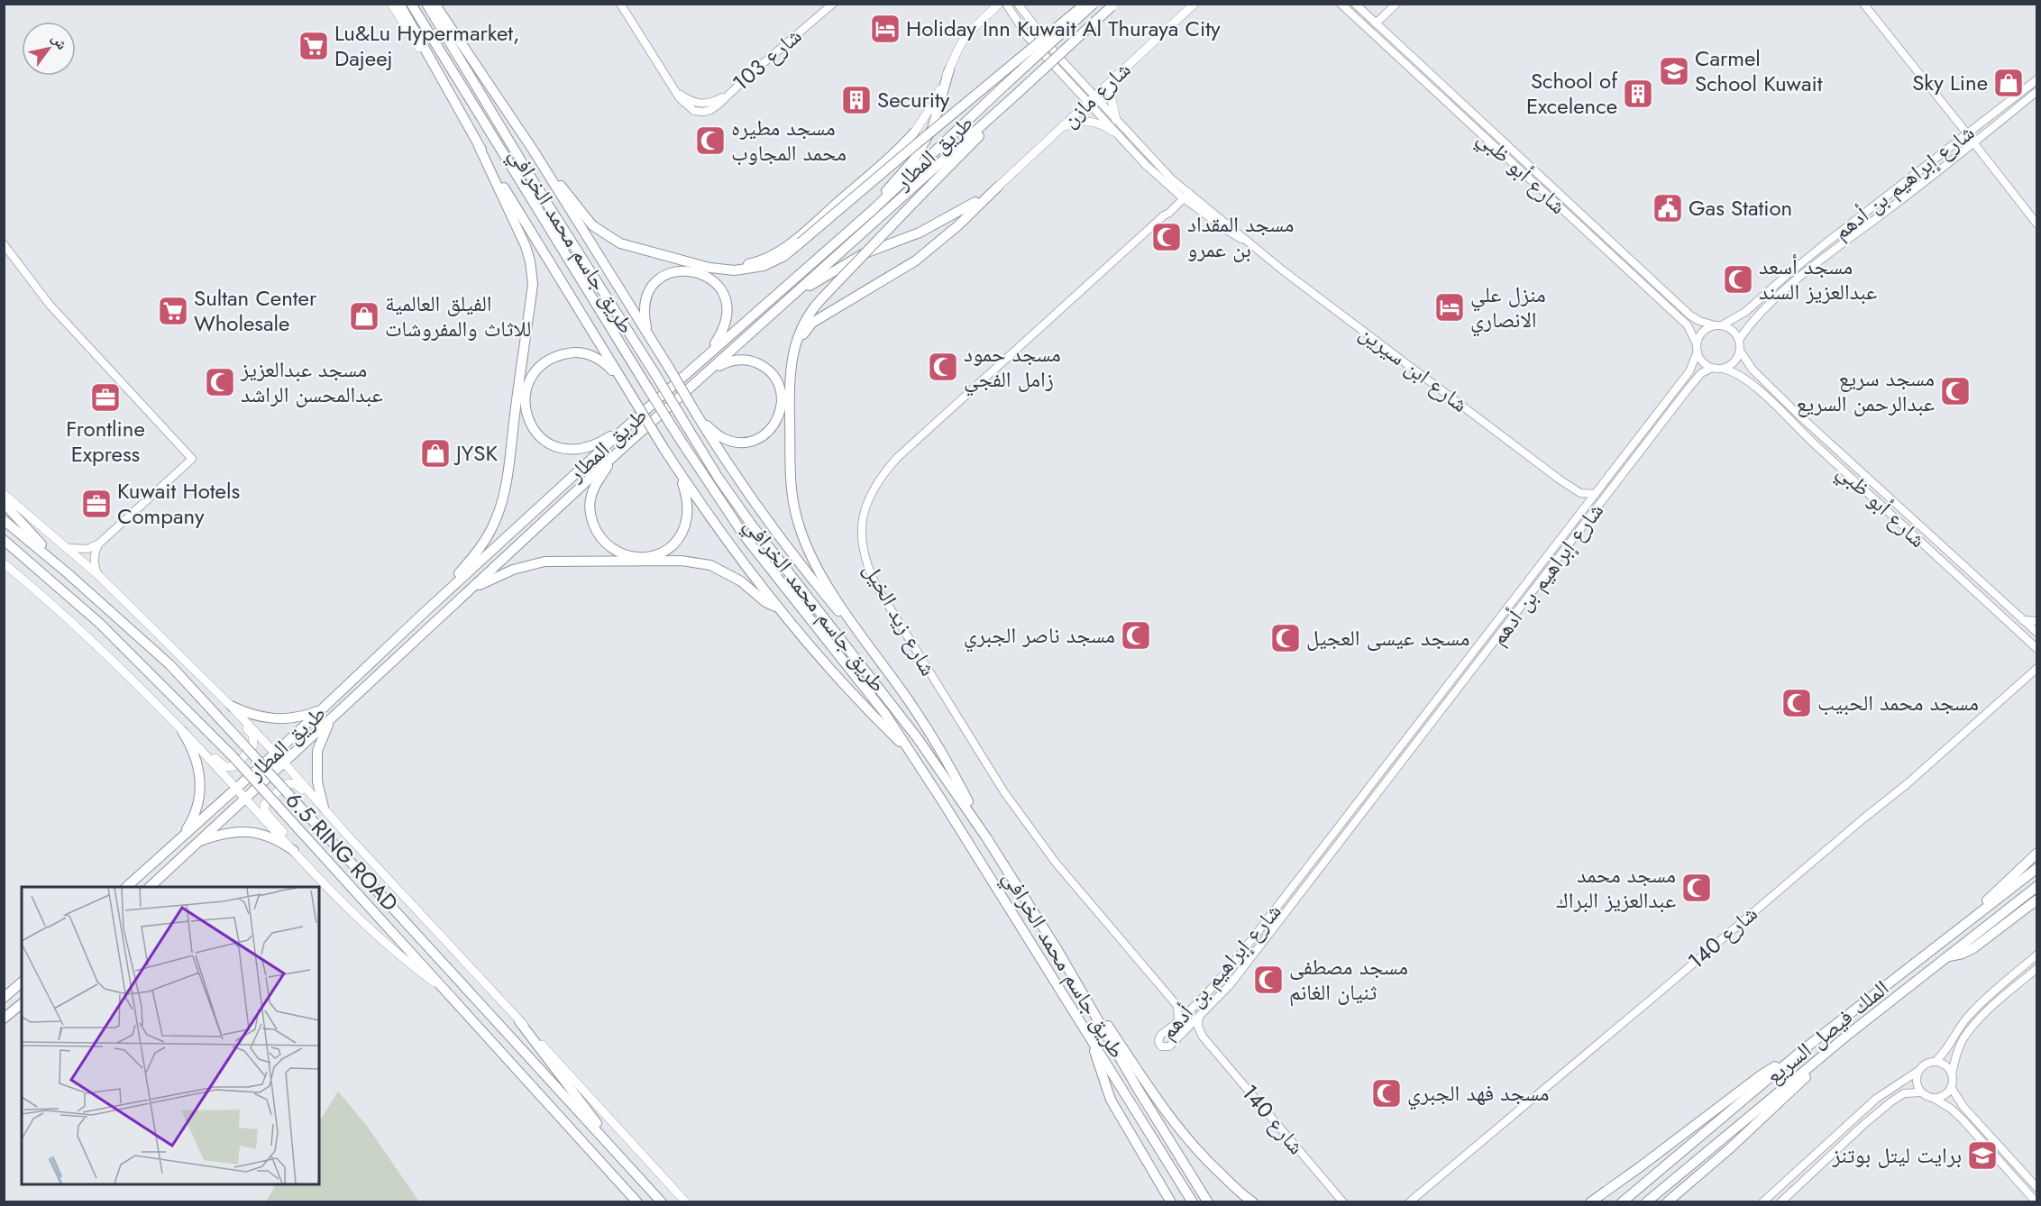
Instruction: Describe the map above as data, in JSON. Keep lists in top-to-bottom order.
{
  "streets": {
    "highway": [
      "طريق المطار",
      "طريق جاسم محمد الخرافي",
      "6.5 RING ROAD",
      "الملك فيصل السريع"
    ],
    "main road": ["شارع مازن"],
    "street": [
      "شارع 103",
      "شارع أبو ظبي",
      "شارع إبراهيم بن أدهم",
      "شارع ابن سيرين",
      "شارع زيد الخيل",
      "شارع 140"
    ]
  },
  "crossings": [
    ["شارع مازن", "شارع ابن سيرين"],
    ["شارع أبو ظبي", "شارع إبراهيم بن أدهم"],
    ["شارع إبراهيم بن أدهم", "شارع ابن سيرين"],
    ["شارع إبراهيم بن أدهم", "شارع 140"],
    ["شارع ابن سيرين", "شارع زيد الخيل"]
  ],
  "places": {
    "hotel": ["Holiday Inn Kuwait Al Thuraya City", "منزل علي الانصاري"],
    "supermarket": ["Lu&Lu Hypermarket, Dajeej", "Sultan Center Wholesale"],
    "school or university": ["Carmel School Kuwait", "برايت ليتل بوتنز"],
    "shop": ["Sky Line", "الفيلق العالمية للاثاث والمفروشات", "JYSK"],
    "building": ["School of Excelence", "Security"],
    "mosque": [
      "مسجد مطيره محمد المجاوب",
      "مسجد المقداد بن عمرو",
      "مسجد أسعد عبدالعزيز السند",
      "مسجد حمود زامل الفجي",
      "مسجد عبدالعزيز عبدالمحسن الراشد",
      "مسجد سريع عبدالرحمن السريع",
      "مسجد ناصر الجبري",
      "مسجد عيسى العجيل",
      "مسجد محمد الحبيب",
      "مسجد محمد عبدالعزيز البراك",
      "مسجد مصطفى ثنيان الغانم",
      "مسجد فهد الجبري"
    ],
    "public building": ["Gas Station"],
    "office": ["Frontline Express", "Kuwait Hotels Company"]
  },
  "north": "top right"
}
